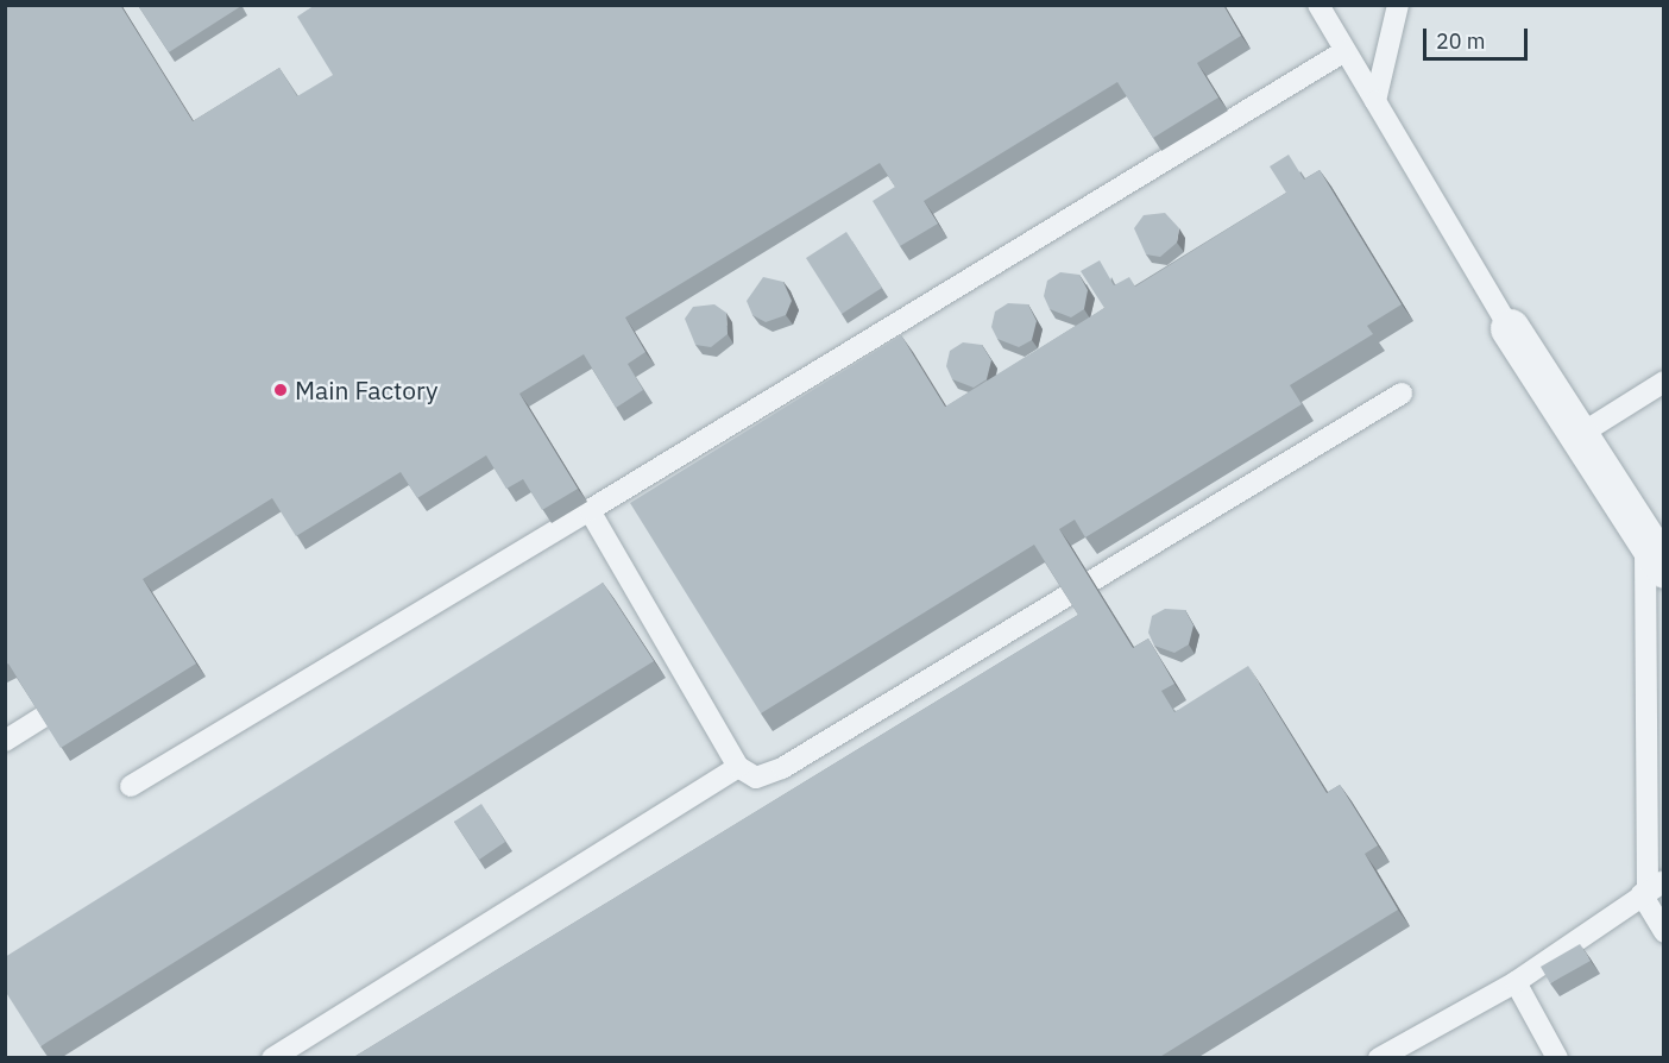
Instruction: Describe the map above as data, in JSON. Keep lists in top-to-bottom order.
{
  "places": ["Main Factory"],
  "scale_bar": "20 m"
}
